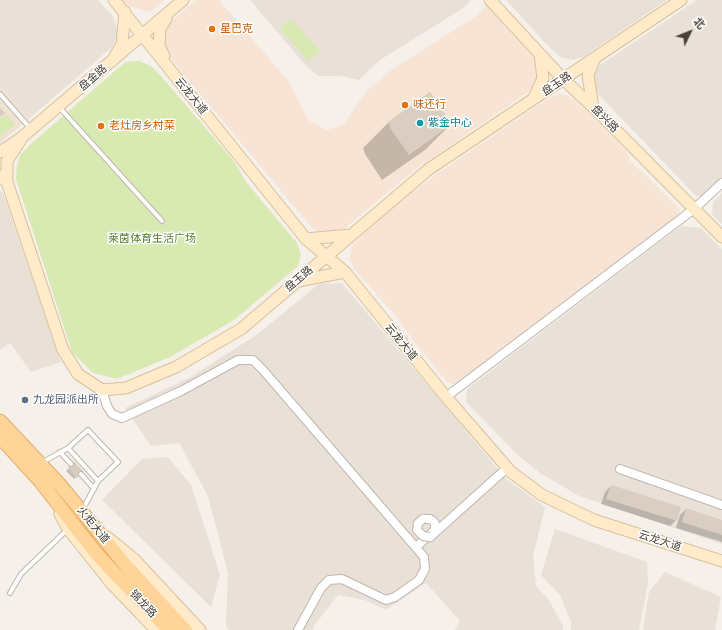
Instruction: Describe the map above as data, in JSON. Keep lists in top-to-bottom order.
{
  "streets": {
    "main road": ["火炬大道", "锦龙路"],
    "street": [
      "盘金路",
      "盘玉路",
      "云龙大道",
      "盘兴路"
    ]
  },
  "crossings": [
    ["盘金路", "云龙大道"],
    ["盘玉路", "云龙大道"],
    ["盘玉路", "盘兴路"],
    ["火炬大道", "锦龙路"]
  ],
  "parks": ["莱茵体育生活广场"],
  "places": [
    "星巴克",
    "味还行",
    "紫金中心",
    "老灶房乡村菜",
    "九龙园派出所"
  ],
  "north": "top right"
}
